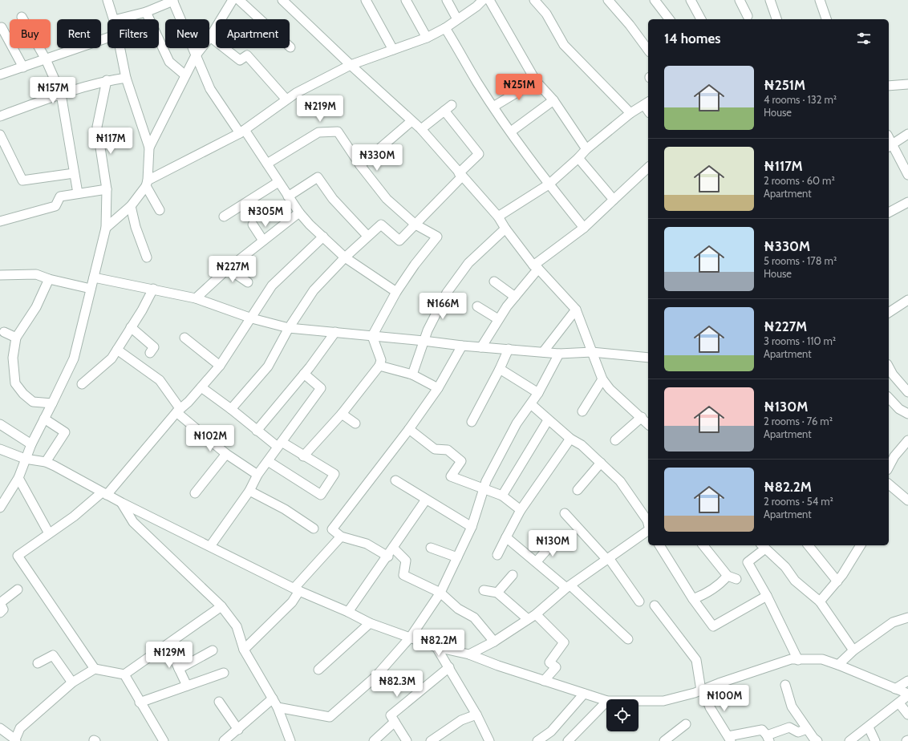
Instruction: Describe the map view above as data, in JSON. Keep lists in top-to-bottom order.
{
  "page": {
    "chip": [
      "Buy",
      "Rent",
      "Filters",
      "New",
      "Apartment"
    ],
    "heading": "14 homes",
    "list": [
      {
        "name": "₦251M",
        "note": "4 rooms · 132 m² · House"
      },
      {
        "name": "₦117M",
        "note": "2 rooms · 60 m² · Apartment"
      },
      {
        "name": "₦330M",
        "note": "5 rooms · 178 m² · House"
      },
      {
        "name": "₦227M",
        "note": "3 rooms · 110 m² · Apartment"
      },
      {
        "name": "₦130M",
        "note": "2 rooms · 76 m² · Apartment"
      },
      {
        "name": "₦82.2M",
        "note": "2 rooms · 54 m² · Apartment"
      }
    ],
    "price": [
      "₦251M",
      "₦157M",
      "₦219M",
      "₦117M",
      "₦330M",
      "₦305M",
      "₦227M",
      "₦166M",
      "₦102M",
      "₦130M",
      "₦82.2M",
      "₦129M",
      "₦82.3M",
      "₦100M"
    ]
  }
}
